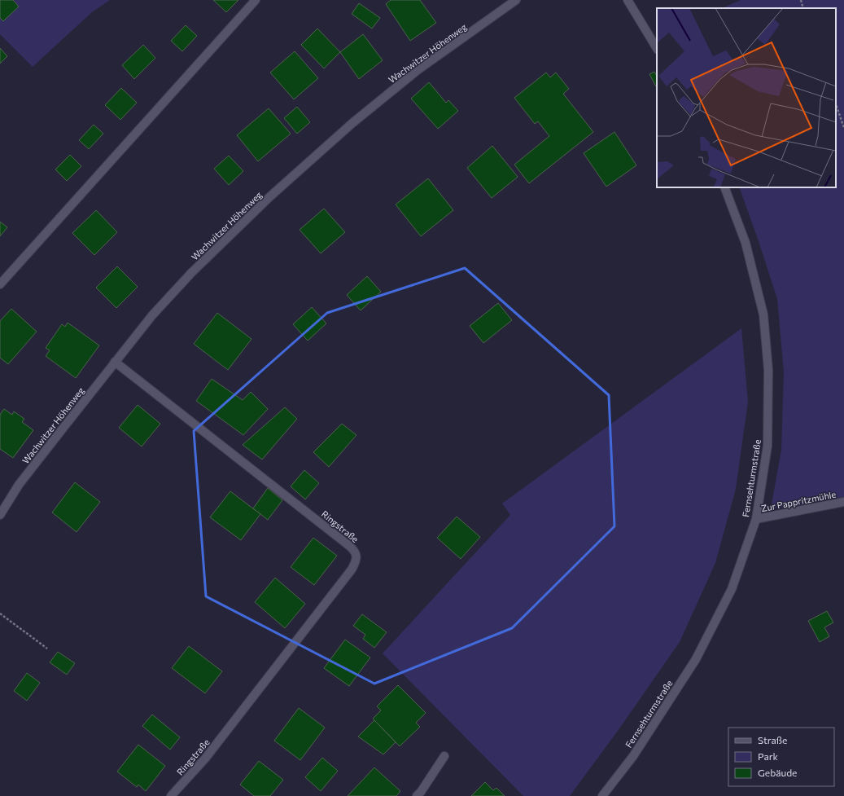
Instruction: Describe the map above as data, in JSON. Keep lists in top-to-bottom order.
{
  "streets": {
    "street": [
      "Wachwitzer Höhenweg",
      "Fernsehturmstraße",
      "Zur Pappritzmühle",
      "Ringstraße"
    ]
  },
  "crossings": [
    ["Wachwitzer Höhenweg", "Ringstraße"],
    ["Fernsehturmstraße", "Zur Pappritzmühle"]
  ],
  "legend": ["Straße", "Park", "Gebäude"]
}
